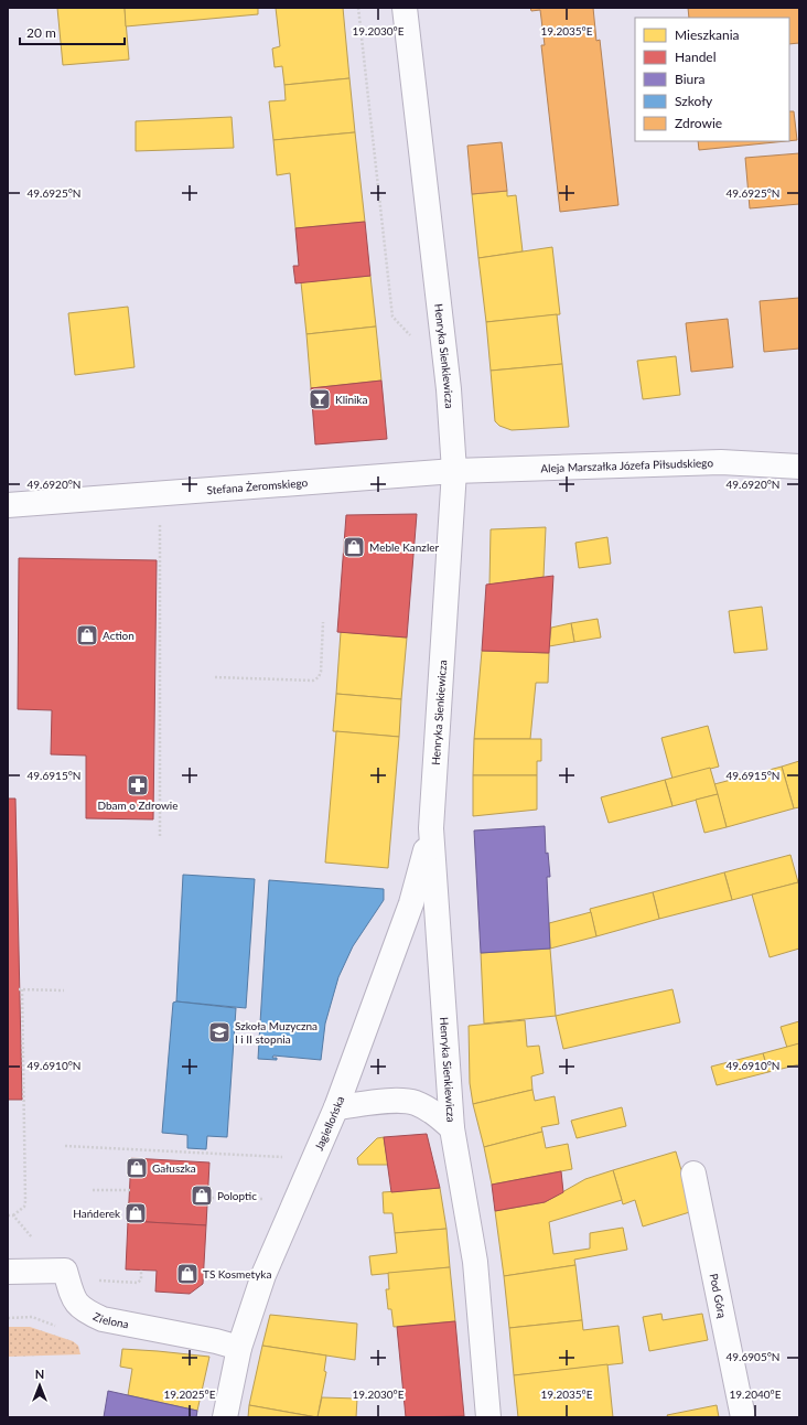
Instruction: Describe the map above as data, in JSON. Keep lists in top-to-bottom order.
{
  "streets": {
    "street": [
      "Henryka Sienkiewicza",
      "Aleja Marszałka Józefa Piłsudskiego",
      "Stefana Żeromskiego",
      "Jagiellońska",
      "Pod Górą",
      "Zielona"
    ]
  },
  "crossings": [
    ["Henryka Sienkiewicza", "Aleja Marszałka Józefa Piłsudskiego"],
    ["Henryka Sienkiewicza", "Stefana Żeromskiego"],
    ["Henryka Sienkiewicza", "Jagiellońska"],
    ["Aleja Marszałka Józefa Piłsudskiego", "Stefana Żeromskiego"],
    ["Jagiellońska", "Zielona"]
  ],
  "places": {
    "bar": ["Klinika"],
    "shop": [
      "Meble Kanzler",
      "Action",
      "Gałuszka",
      "Poloptic",
      "Hańderek",
      "TS Kosmetyka"
    ],
    "pharmacy": ["Dbam o Zdrowie"],
    "school or university": ["Szkoła Muzyczna I i II stopnia"]
  },
  "legend": [
    "Mieszkania",
    "Handel",
    "Biura",
    "Szkoły",
    "Zdrowie"
  ],
  "scale_bar": "20 m",
  "north": "top",
  "coordinates": [
    "19.2030°E",
    "19.2035°E",
    "49.6925°N",
    "49.6920°N",
    "49.6915°N",
    "49.6910°N",
    "49.6905°N",
    "19.2025°E",
    "19.2040°E"
  ]
}
